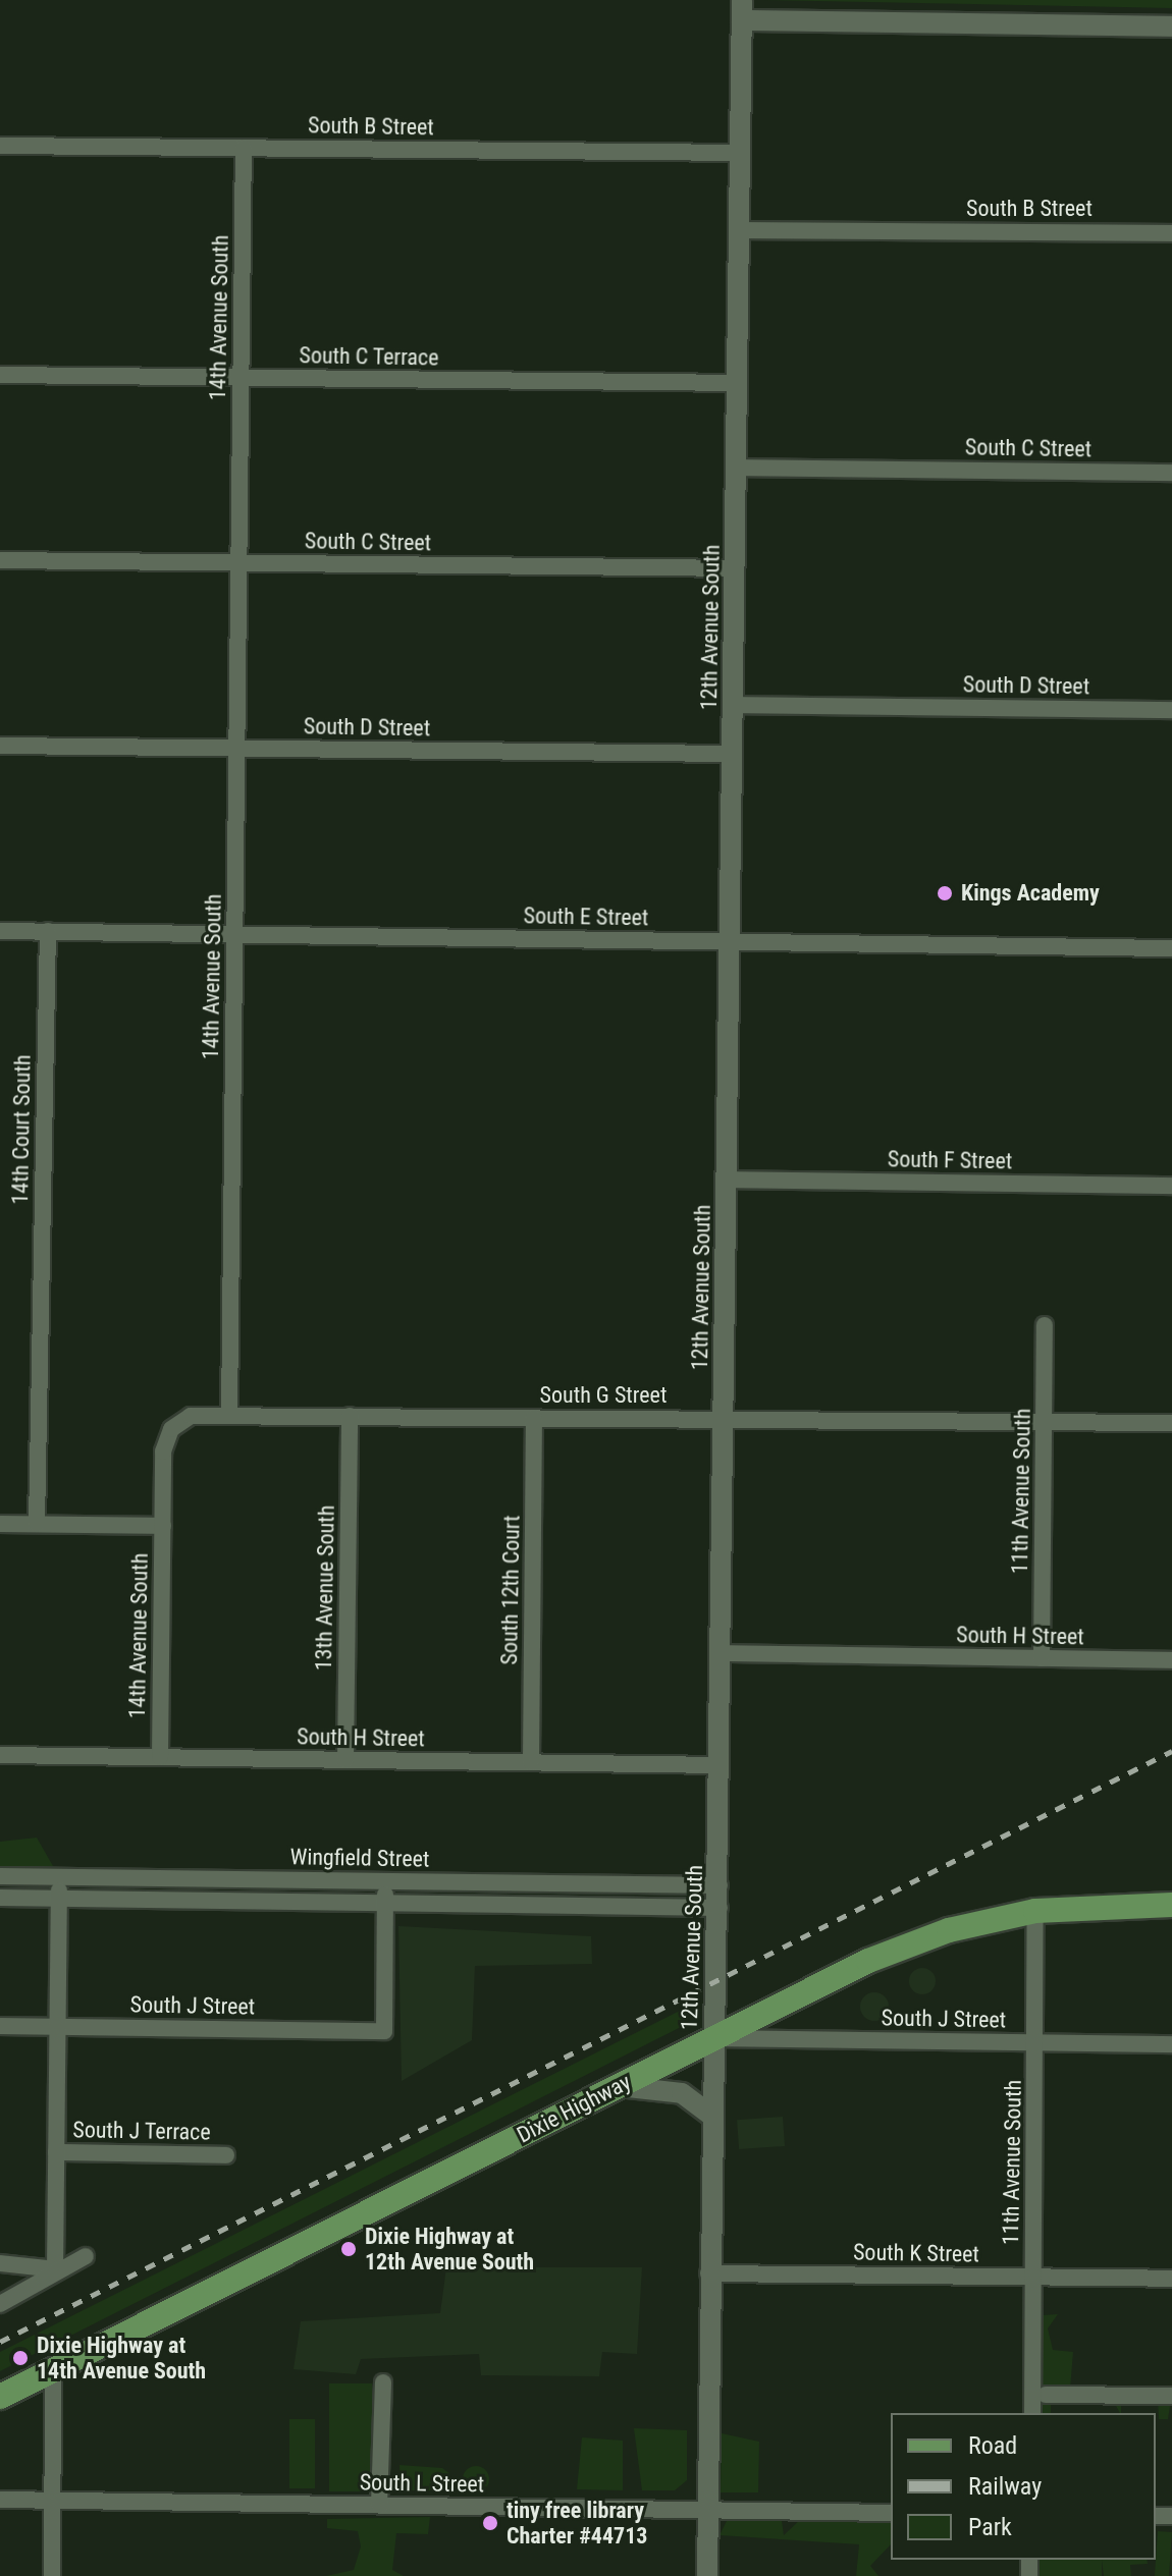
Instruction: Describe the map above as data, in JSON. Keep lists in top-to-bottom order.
{
  "streets": {
    "main road": ["Dixie Highway"],
    "street": [
      "South B Street",
      "14th Avenue South",
      "South C Terrace",
      "South C Street",
      "12th Avenue South",
      "South D Street",
      "South E Street",
      "14th Court South",
      "South F Street",
      "South G Street",
      "11th Avenue South",
      "13th Avenue South",
      "South 12th Court",
      "South H Street",
      "Wingfield Street",
      "South J Street",
      "South J Terrace",
      "South K Street",
      "South L Street"
    ]
  },
  "crossings": [
    ["South B Street", "14th Avenue South"],
    ["South B Street", "12th Avenue South"],
    ["14th Avenue South", "South C Terrace"],
    ["14th Avenue South", "South C Street"],
    ["14th Avenue South", "South D Street"],
    ["14th Avenue South", "South E Street"],
    ["14th Avenue South", "South G Street"],
    ["14th Avenue South", "South H Street"],
    ["South C Terrace", "12th Avenue South"],
    ["South C Street", "12th Avenue South"],
    ["12th Avenue South", "South D Street"],
    ["12th Avenue South", "South E Street"],
    ["12th Avenue South", "South F Street"],
    ["12th Avenue South", "South G Street"],
    ["12th Avenue South", "South H Street"],
    ["12th Avenue South", "Wingfield Street"],
    ["12th Avenue South", "South J Street"],
    ["12th Avenue South", "Dixie Highway"],
    ["12th Avenue South", "South K Street"],
    ["12th Avenue South", "South L Street"],
    ["South E Street", "14th Court South"],
    ["South G Street", "11th Avenue South"],
    ["South G Street", "13th Avenue South"],
    ["South G Street", "South 12th Court"],
    ["11th Avenue South", "South H Street"],
    ["11th Avenue South", "South J Street"],
    ["11th Avenue South", "Dixie Highway"],
    ["11th Avenue South", "South K Street"],
    ["13th Avenue South", "South H Street"],
    ["South 12th Court", "South H Street"],
    ["Wingfield Street", "South J Street"],
    ["South J Street", "Dixie Highway"]
  ],
  "places": [
    "Kings Academy",
    "Dixie Highway at 12th Avenue South",
    "Dixie Highway at 14th Avenue South",
    "tiny free library Charter #44713"
  ],
  "legend": ["Road", "Railway", "Park"]
}
